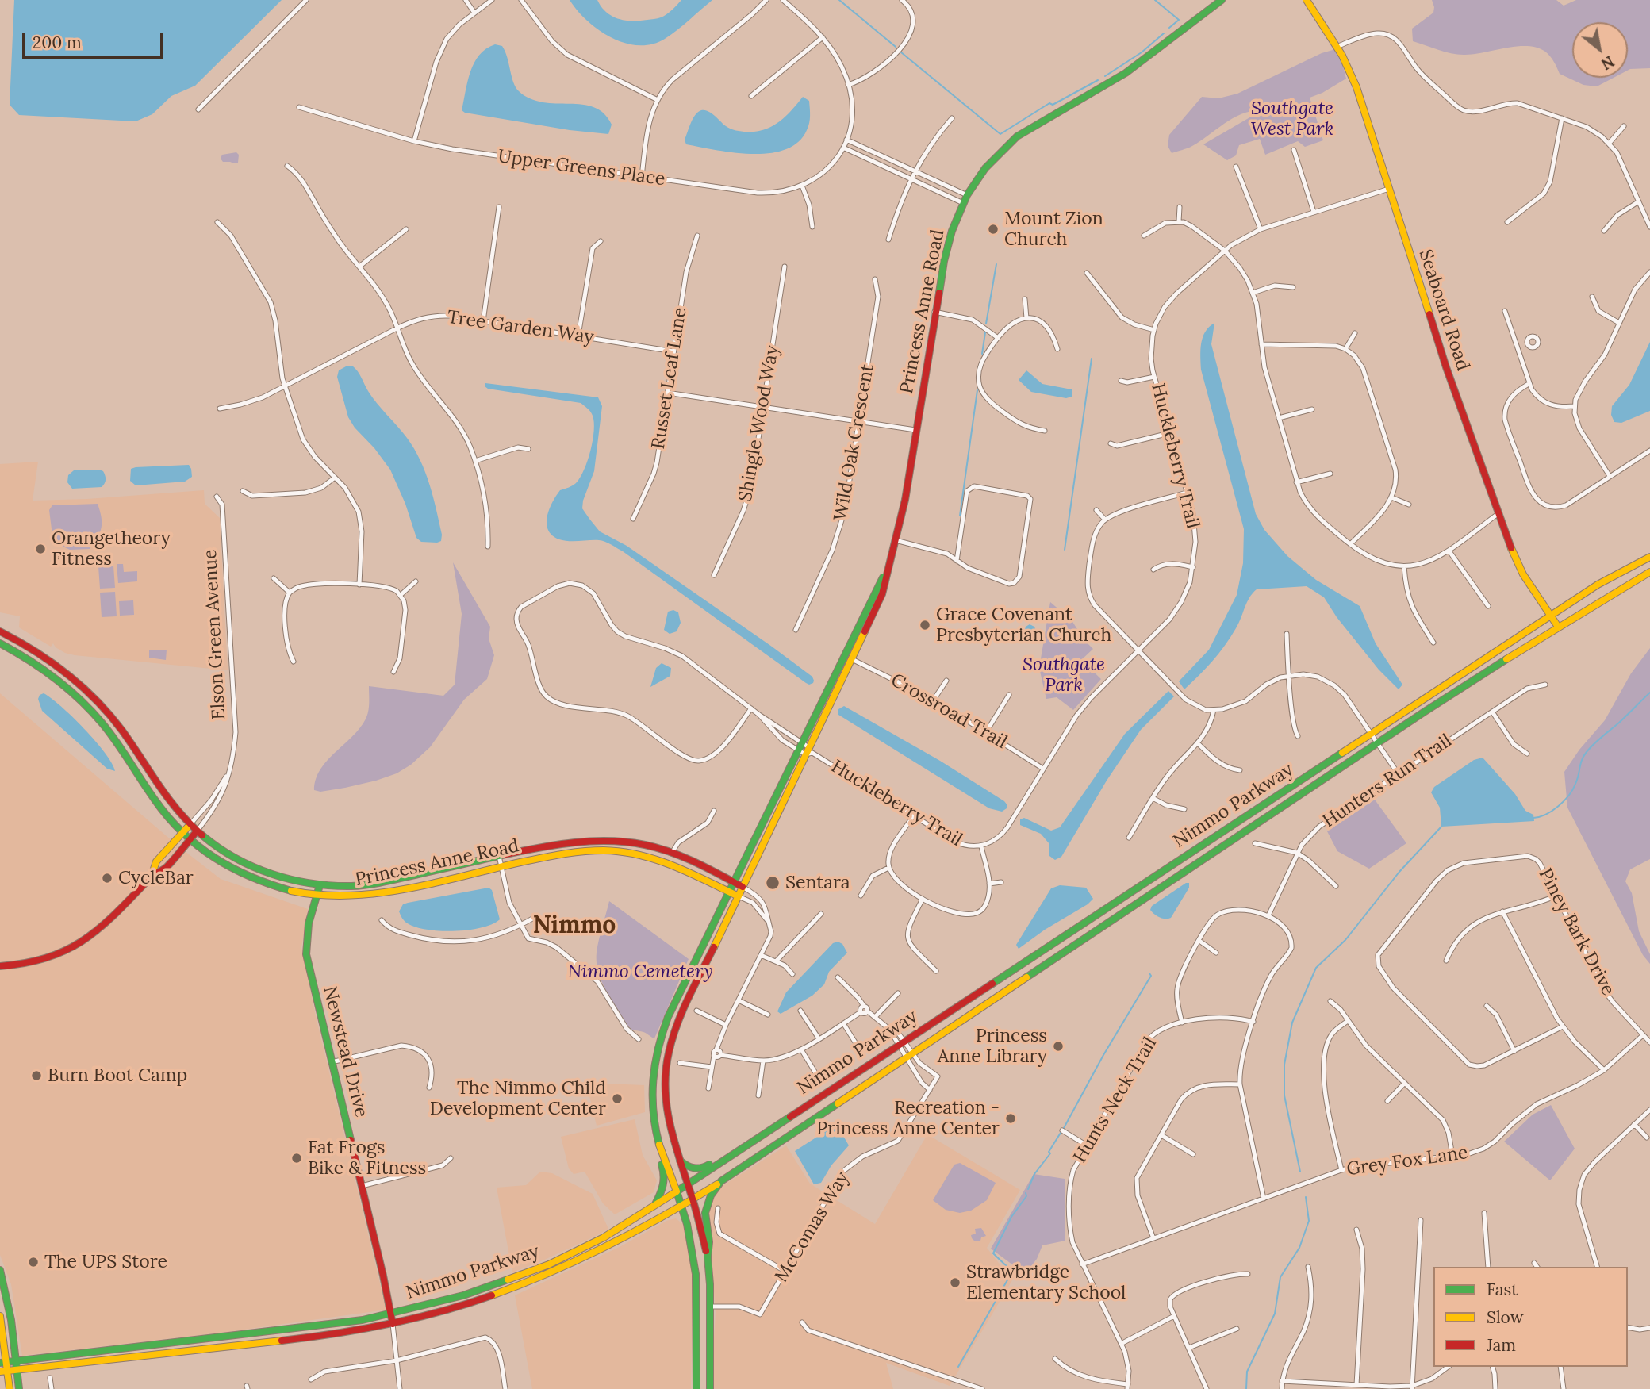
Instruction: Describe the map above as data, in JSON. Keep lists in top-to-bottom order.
{
  "streets": {
    "main road": [
      "Seaboard Road",
      "Princess Anne Road",
      "Elson Green Avenue",
      "Nimmo Parkway",
      "Newstead Drive"
    ],
    "street": [
      "Upper Greens Place",
      "Tree Garden Way",
      "Russet Leaf Lane",
      "Shingle Wood Way",
      "Wild Oak Crescent",
      "Huckleberry Trail",
      "Crossroad Trail",
      "Hunters Run Trail",
      "Piney Bark Drive",
      "Hunts Neck Trail",
      "Grey Fox Lane",
      "McComas Way"
    ]
  },
  "crossings": [
    ["Seaboard Road", "Huckleberry Trail"],
    ["Seaboard Road", "Nimmo Parkway"],
    ["Princess Anne Road", "Huckleberry Trail"],
    ["Princess Anne Road", "Elson Green Avenue"],
    ["Princess Anne Road", "Crossroad Trail"],
    ["Princess Anne Road", "Newstead Drive"],
    ["Tree Garden Way", "Russet Leaf Lane"],
    ["Huckleberry Trail", "Crossroad Trail"],
    ["Nimmo Parkway", "Newstead Drive"],
    ["Nimmo Parkway", "McComas Way"],
    ["Piney Bark Drive", "Grey Fox Lane"],
    ["Hunts Neck Trail", "Grey Fox Lane"]
  ],
  "districts": ["Nimmo"],
  "parks": ["Southgate West Park", "Southgate Park", "Nimmo Cemetery"],
  "places": [
    "Mount Zion Church",
    "Orangetheory Fitness",
    "Grace Covenant Presbyterian Church",
    "CycleBar",
    "Sentara",
    "Princess Anne Library",
    "Burn Boot Camp",
    "The Nimmo Child Development Center",
    "Recreation - Princess Anne Center",
    "Fat Frogs Bike & Fitness",
    "The UPS Store",
    "Strawbridge Elementary School"
  ],
  "legend": ["Fast", "Slow", "Jam"],
  "scale_bar": "200 m",
  "north": "bottom right"
}
